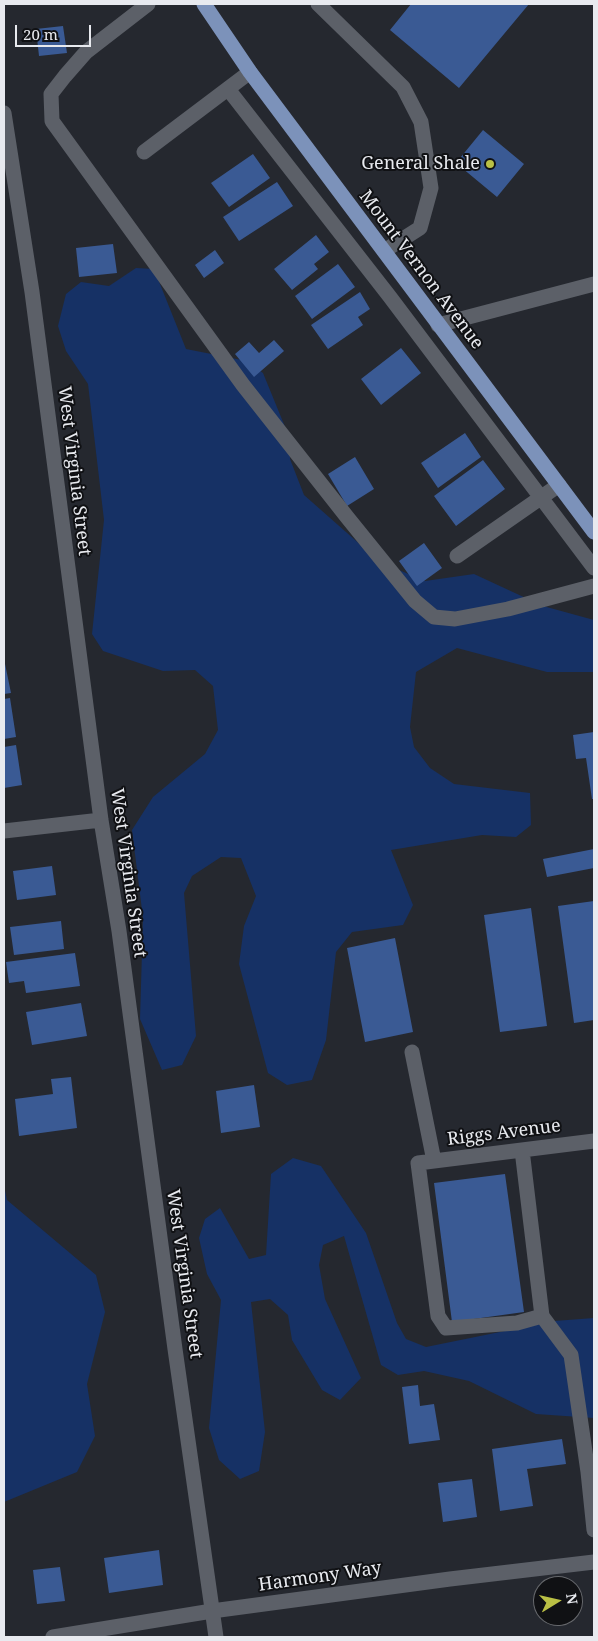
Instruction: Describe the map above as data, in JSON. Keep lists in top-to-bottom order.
{
  "streets": {
    "main road": ["Mount Vernon Avenue"],
    "street": ["West Virginia Street", "Riggs Avenue", "Harmony Way"]
  },
  "crossings": [
    ["West Virginia Street", "Harmony Way"]
  ],
  "places": ["General Shale"],
  "scale_bar": "20 m",
  "north": "right"
}
